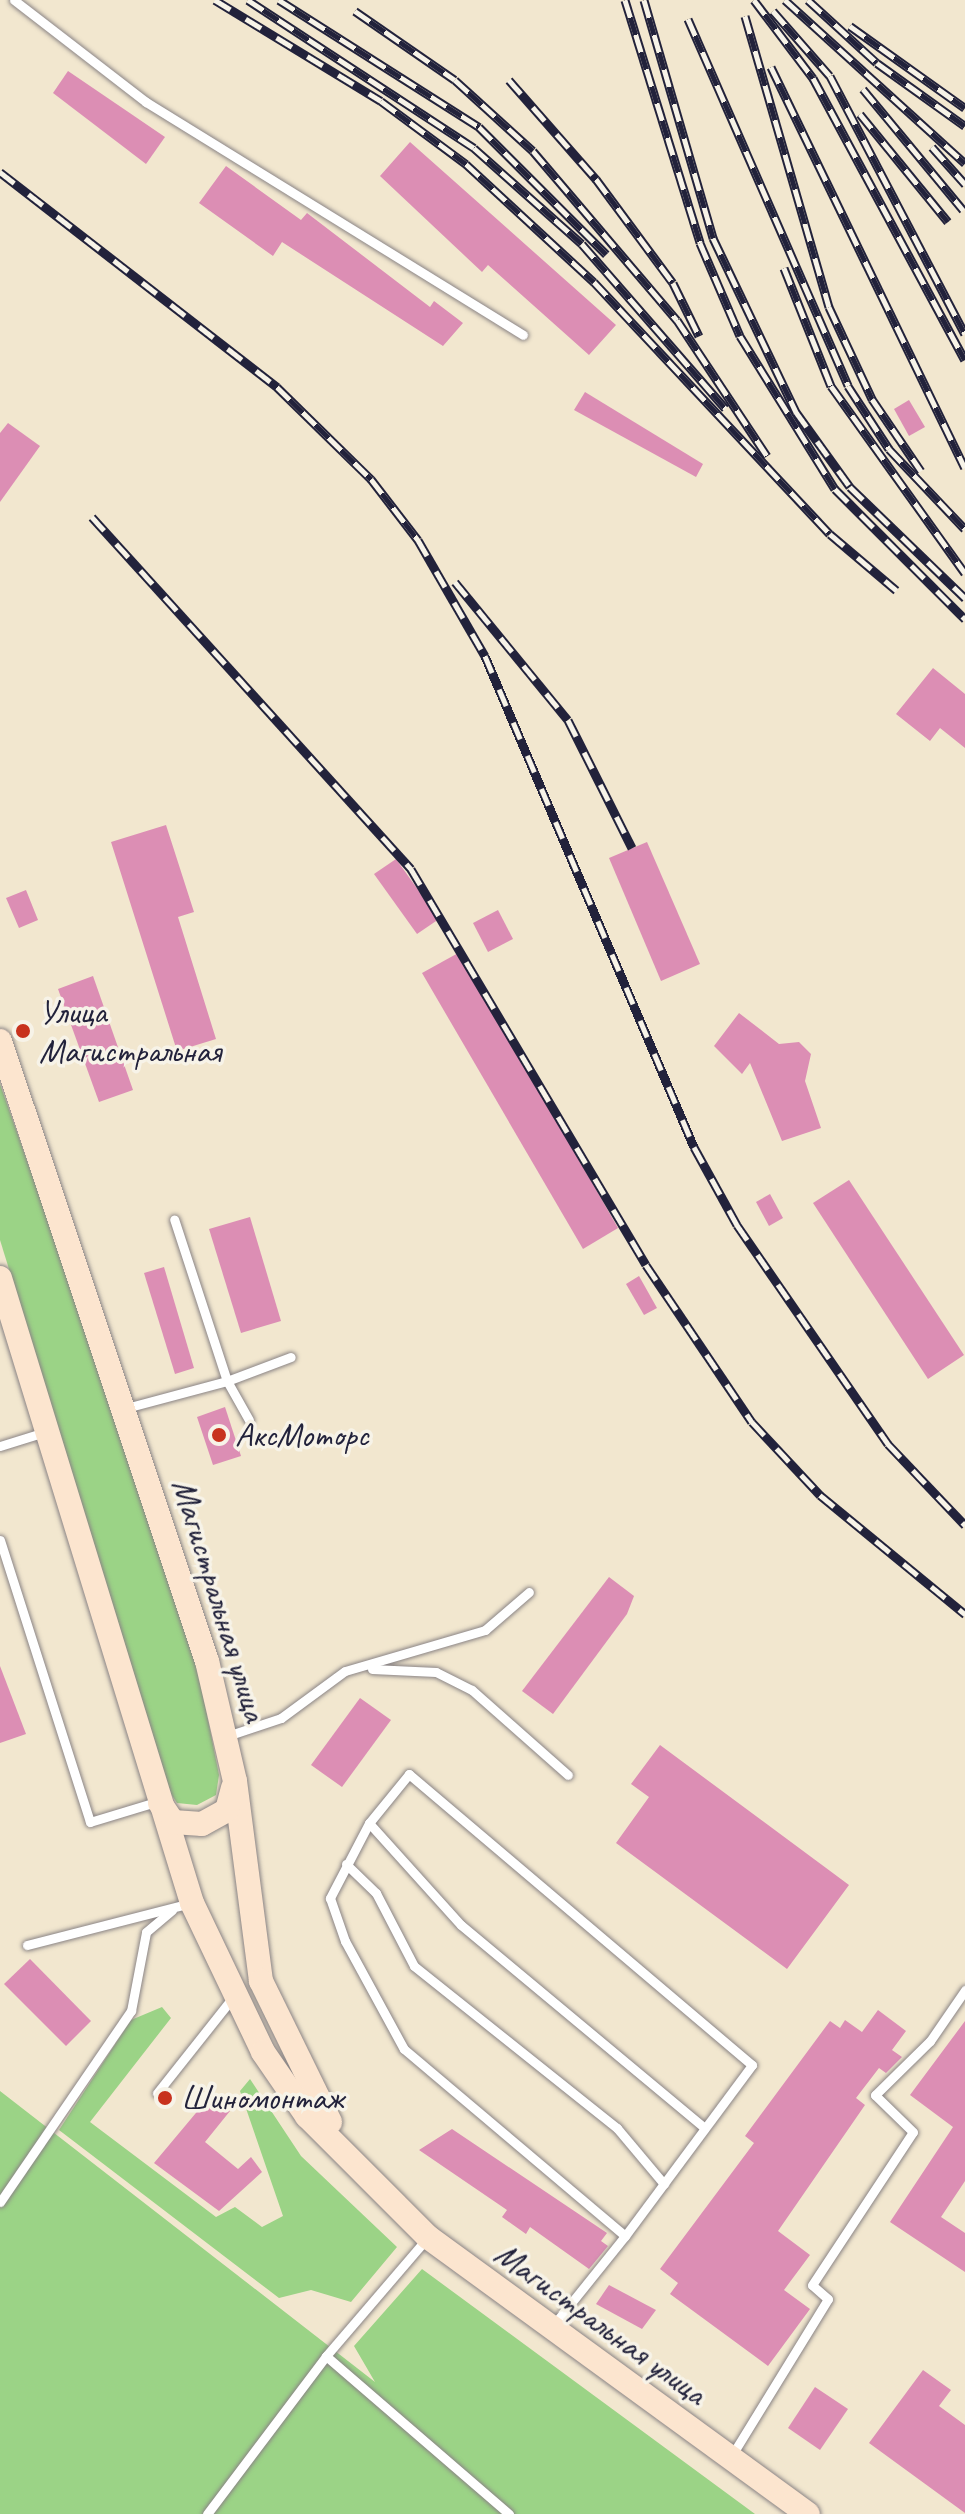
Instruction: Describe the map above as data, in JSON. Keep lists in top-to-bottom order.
{
  "streets": {
    "main road": ["Магистральная улица"]
  },
  "places": ["Улица Магистральная", "АксМоторс", "Шиномонтаж"]
}
